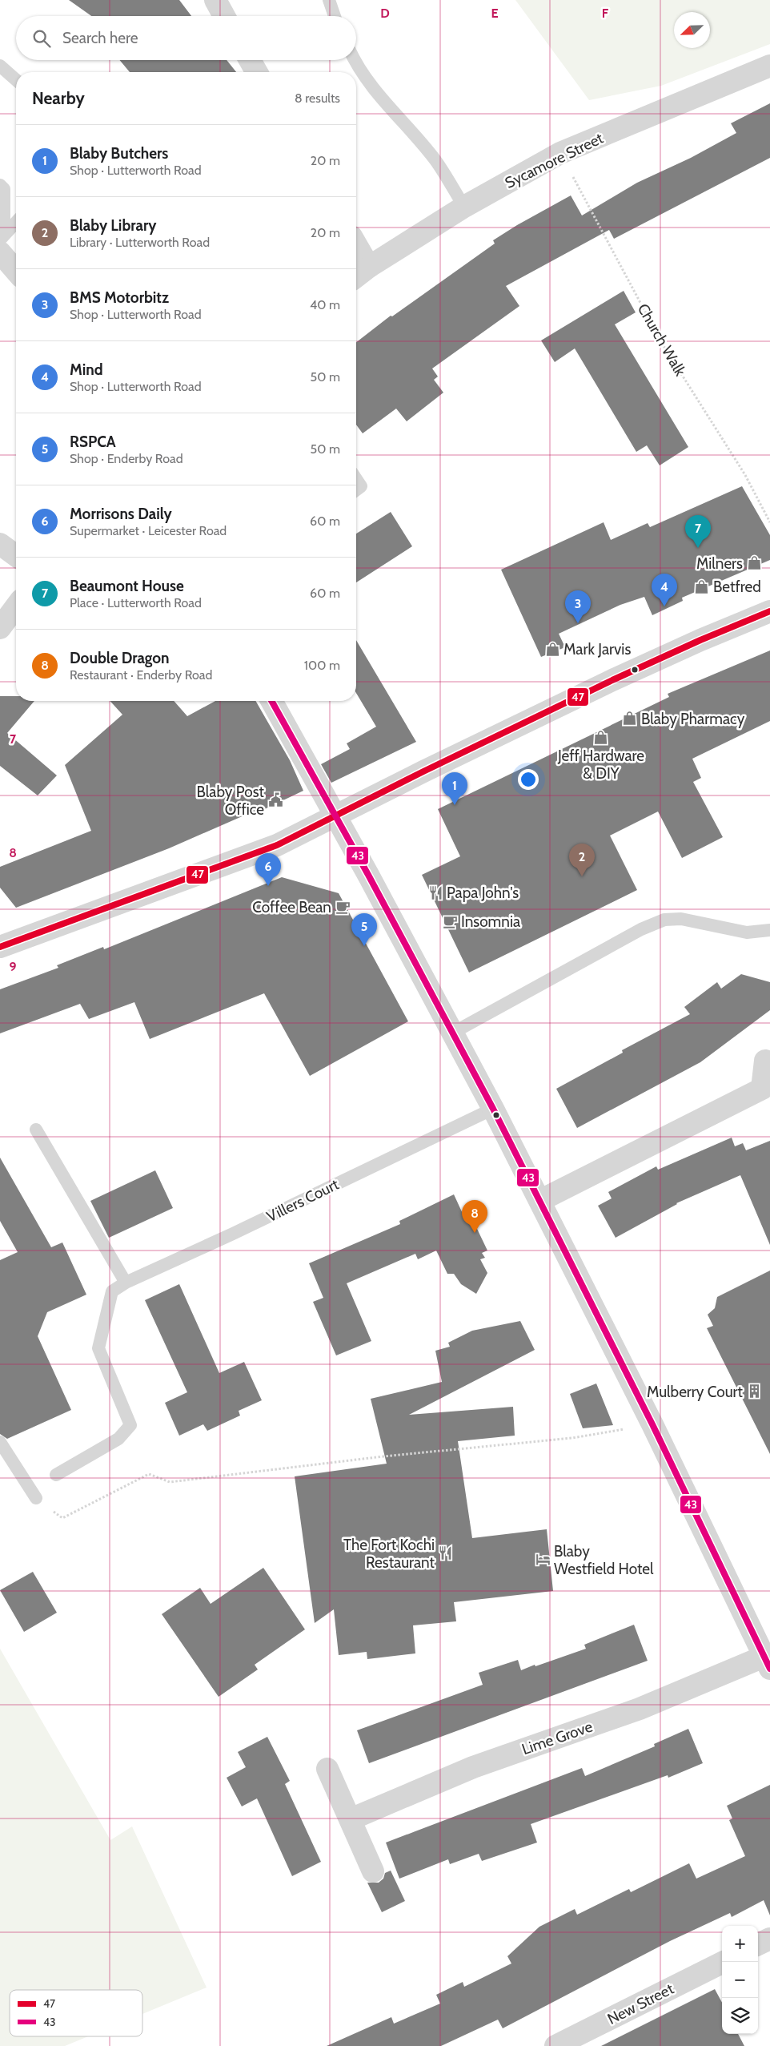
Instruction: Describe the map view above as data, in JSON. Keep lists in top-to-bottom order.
{
  "streets": {
    "street": ["Sycamore Street", "Lime Grove", "New Street"],
    "lane": ["Villers Court"],
    "path": ["Church Walk"]
  },
  "crossings": [
    ["Sycamore Street", "Church Walk"]
  ],
  "places": {
    "shop": [
      "Milners",
      "Betfred",
      "Mark Jarvis",
      "Blaby Pharmacy",
      "Jeff Hardware & DIY"
    ],
    "public building": ["Blaby Post Office"],
    "restaurant": ["Papa John's", "The Fort Kochi Restaurant"],
    "cafe": ["Coffee Bean", "Insomnia"],
    "building": ["Mulberry Court"],
    "hotel": ["Blaby Westfield Hotel"]
  },
  "lines": ["transit line 47", "transit line 43"],
  "legend": ["47", "43"],
  "north": "bottom left",
  "page": {
    "search": "Search here",
    "heading": ["Nearby", "8 results"],
    "list": [
      {
        "mark": "1",
        "name": "Blaby Butchers",
        "note": "Shop · Lutterworth Road",
        "value": "20 m"
      },
      {
        "mark": "2",
        "name": "Blaby Library",
        "note": "Library · Lutterworth Road",
        "value": "20 m"
      },
      {
        "mark": "3",
        "name": "BMS Motorbitz",
        "note": "Shop · Lutterworth Road",
        "value": "40 m"
      },
      {
        "mark": "4",
        "name": "Mind",
        "note": "Shop · Lutterworth Road",
        "value": "50 m"
      },
      {
        "mark": "5",
        "name": "RSPCA",
        "note": "Shop · Enderby Road",
        "value": "50 m"
      },
      {
        "mark": "6",
        "name": "Morrisons Daily",
        "note": "Supermarket · Leicester Road",
        "value": "60 m"
      },
      {
        "mark": "7",
        "name": "Beaumont House",
        "note": "Place · Lutterworth Road",
        "value": "60 m"
      },
      {
        "mark": "8",
        "name": "Double Dragon",
        "note": "Restaurant · Enderby Road",
        "value": "100 m"
      }
    ],
    "pins": [
      "7",
      "4",
      "3",
      "1",
      "2",
      "6",
      "5",
      "8"
    ],
    "map_buttons": ["+", "−"]
  },
  "grid": {
    "columns": ["D", "E", "F"],
    "rows": ["7", "8", "9"]
  }
}
